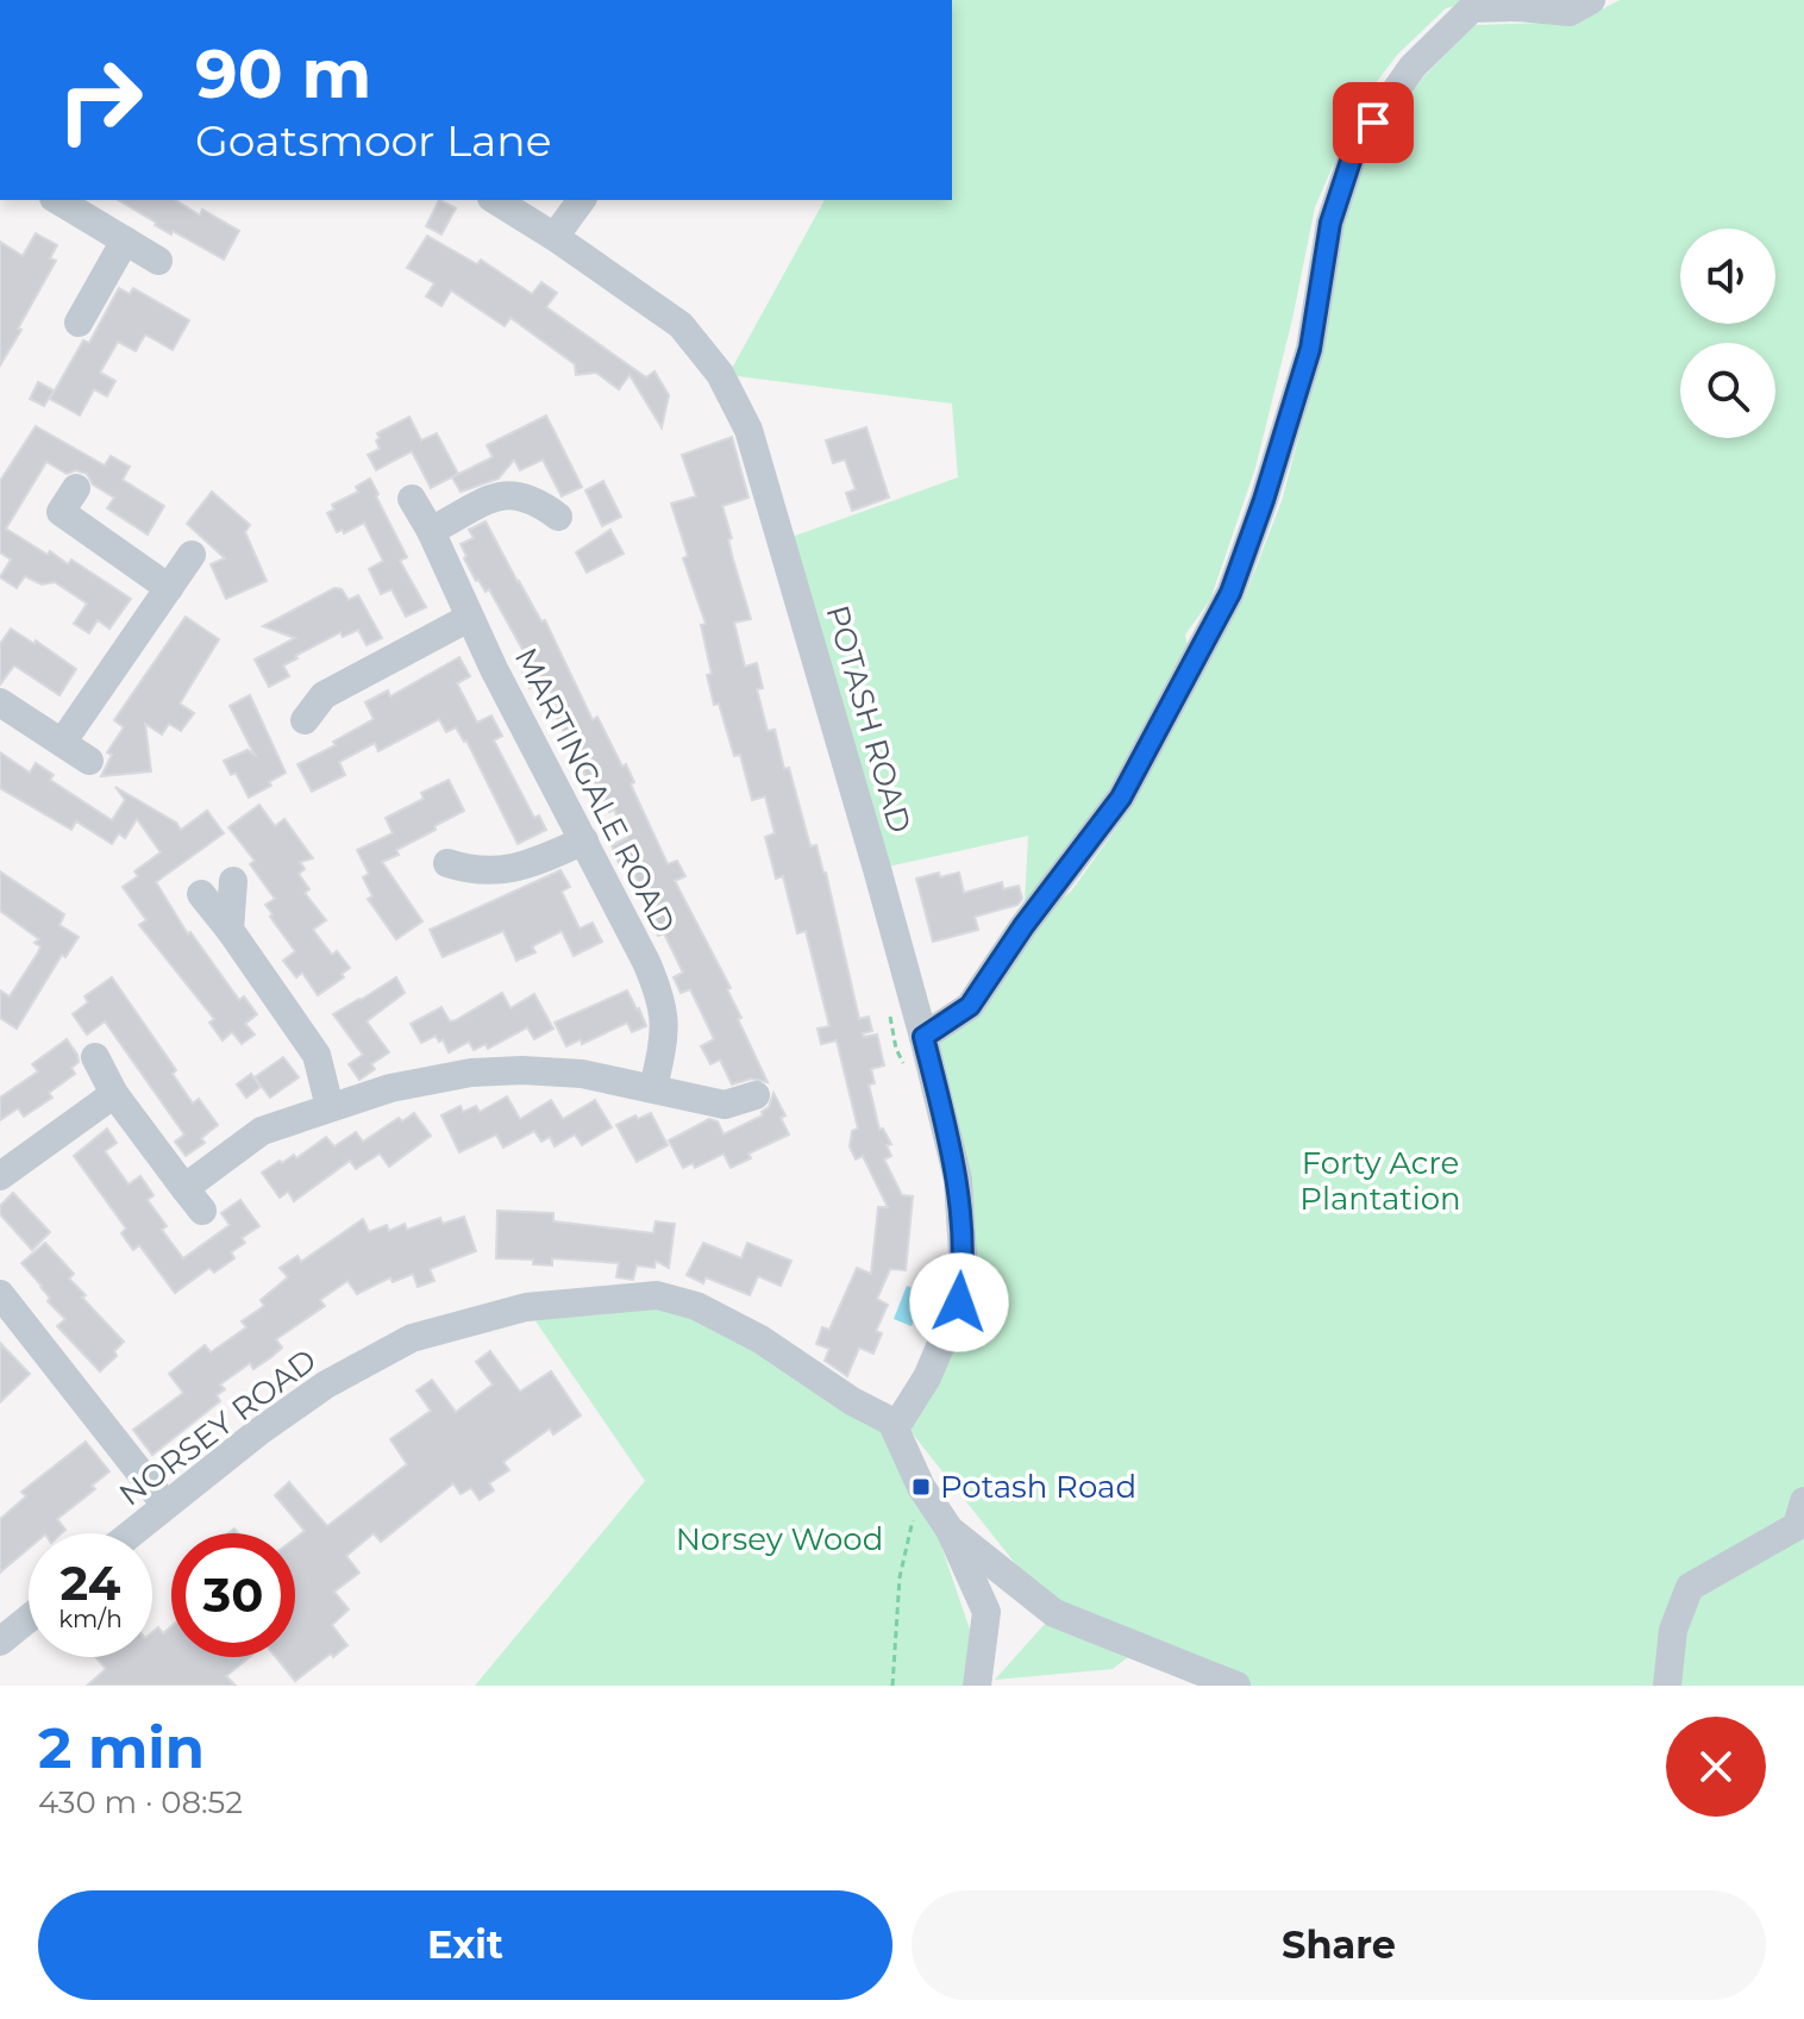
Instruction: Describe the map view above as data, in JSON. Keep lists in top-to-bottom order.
{
  "streets": {
    "street": ["POTASH ROAD", "MARTINGALE ROAD", "NORSEY ROAD"]
  },
  "crossings": [
    ["POTASH ROAD", "NORSEY ROAD"]
  ],
  "parks": ["Forty Acre Plantation", "Norsey Wood"],
  "places": {
    "transit": ["Potash Road"]
  },
  "page": {
    "turn": ["90 m", "Goatsmoor Lane"],
    "speed": "24 km/h",
    "limit": "30",
    "heading": ["2 min", "430 m · 08:52"],
    "buttons": ["Exit", "Share"]
  }
}
